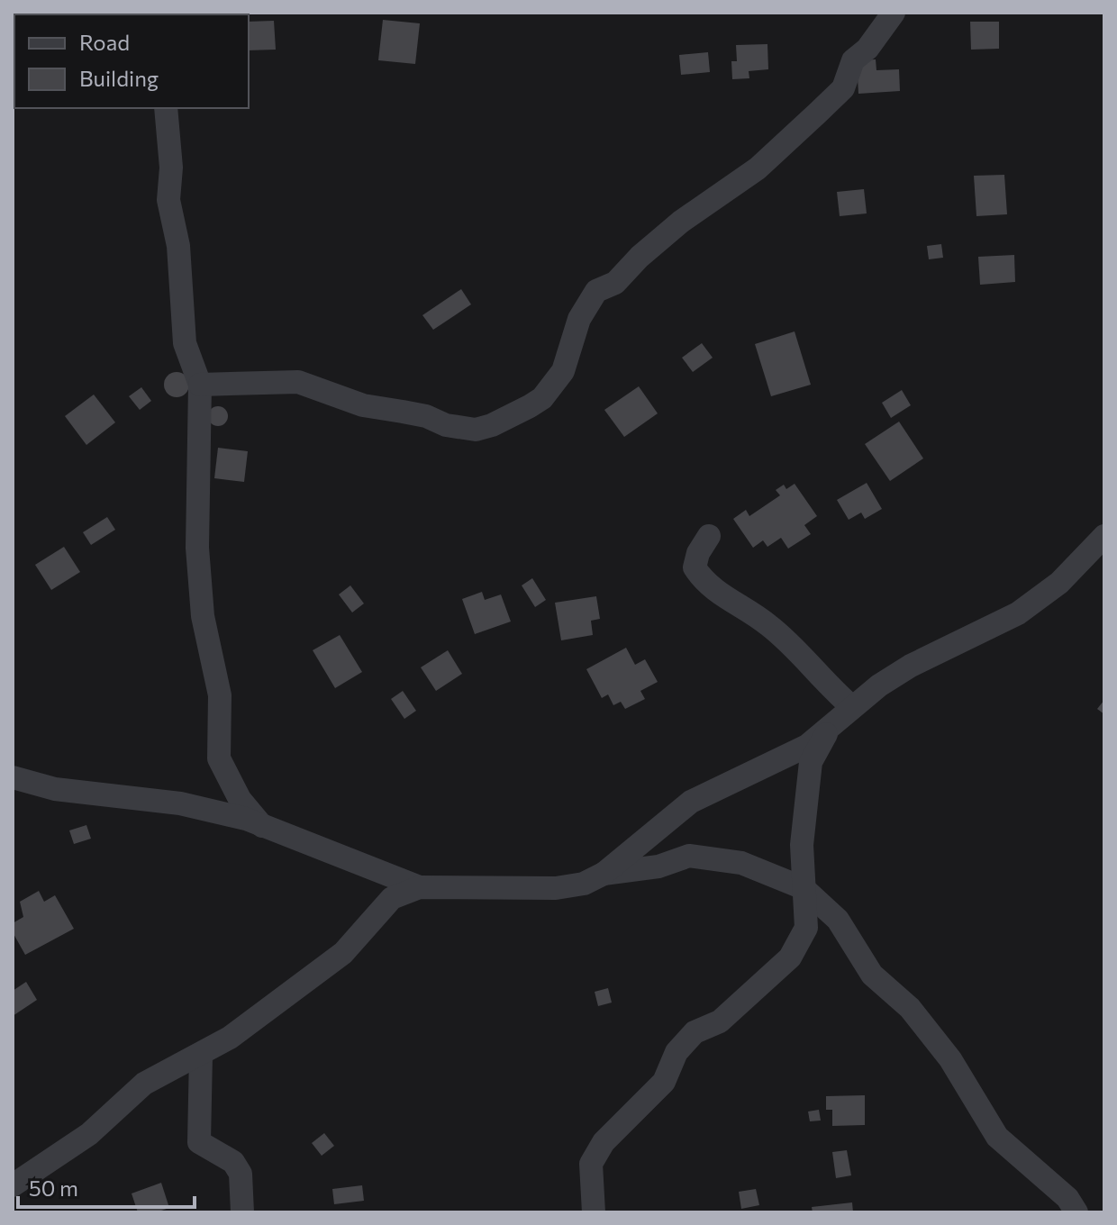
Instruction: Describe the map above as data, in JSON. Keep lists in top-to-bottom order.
{
  "legend": ["Road", "Building"],
  "scale_bar": "50 m"
}
